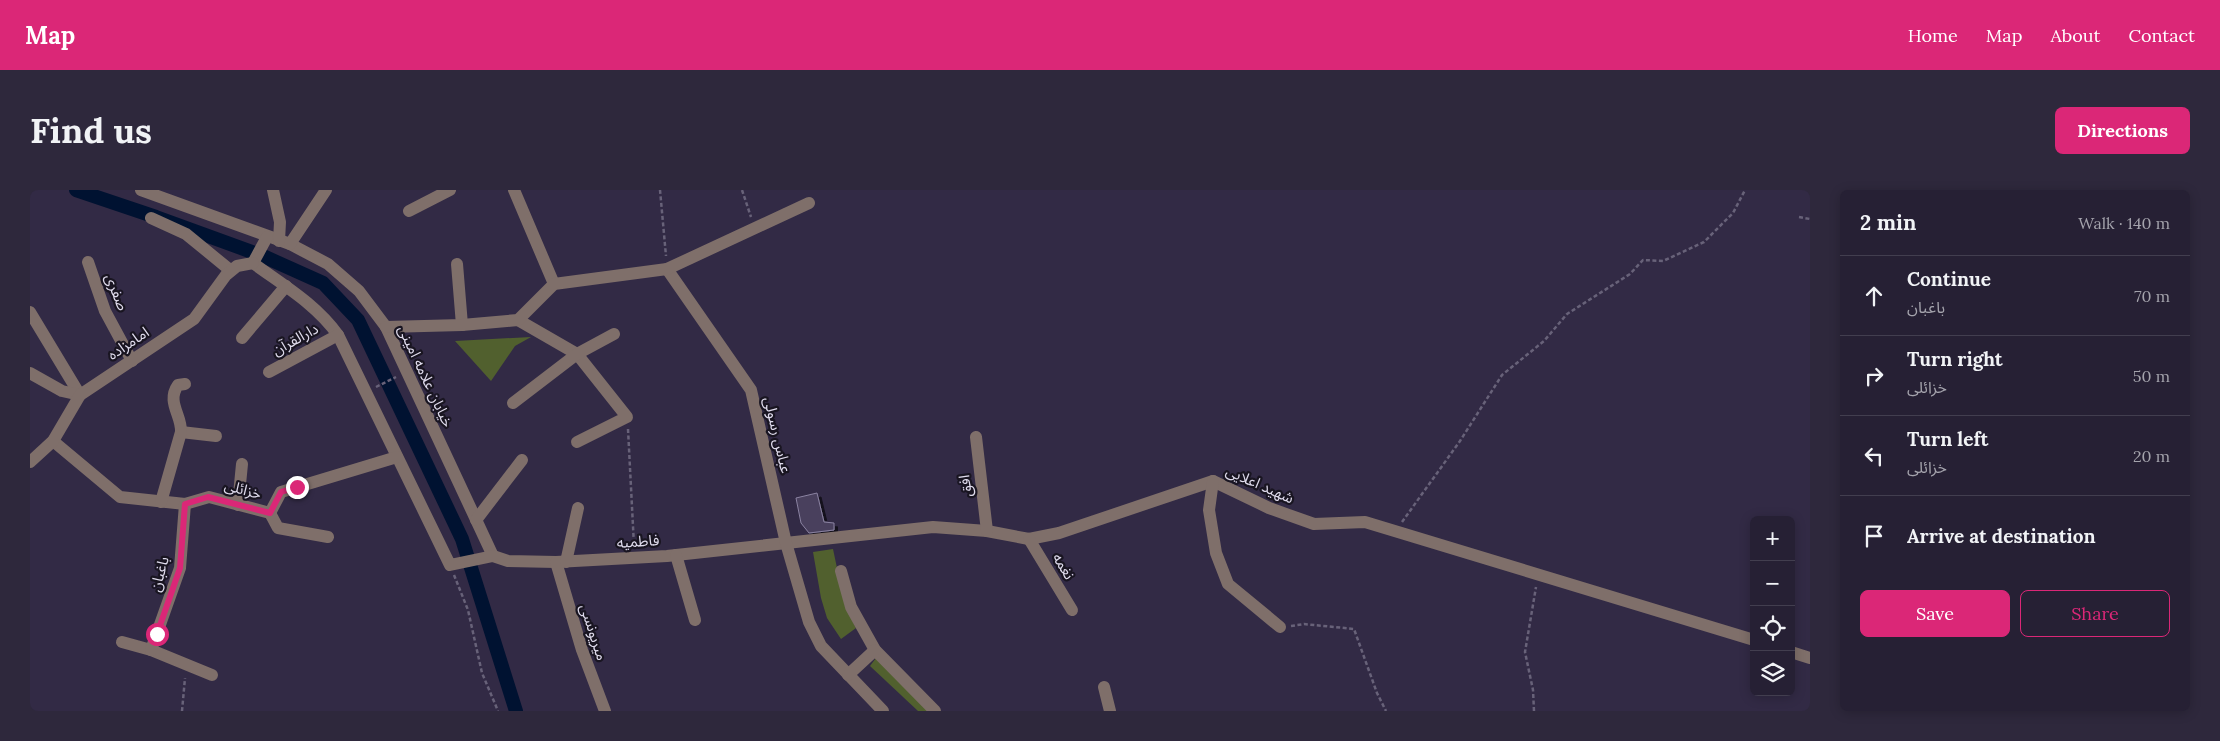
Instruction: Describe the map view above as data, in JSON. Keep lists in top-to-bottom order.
{
  "streets": {
    "street": [
      "صفری",
      "دارالقرآن",
      "امامزاده",
      "خیابان علامه امینی",
      "عباس رسولی",
      "شهید اعلایی",
      "افق",
      "خزائلی",
      "فاطمیه",
      "نغمه",
      "باغبان",
      "میریونسی"
    ]
  },
  "crossings": [
    ["صفری", "امامزاده"],
    ["امامزاده", "خزائلی"],
    ["خیابان علامه امینی", "فاطمیه"],
    ["عباس رسولی", "فاطمیه"],
    ["شهید اعلایی", "فاطمیه"],
    ["شهید اعلایی", "نغمه"],
    ["افق", "فاطمیه"],
    ["خزائلی", "باغبان"],
    ["فاطمیه", "نغمه"],
    ["فاطمیه", "میریونسی"]
  ],
  "page": {
    "header": "Map",
    "nav": [
      "Home",
      "Map",
      "About",
      "Contact"
    ],
    "buttons": [
      "Directions",
      ["Save", "Share"]
    ],
    "title": "Find us",
    "heading": ["2 min", "Walk · 140 m"],
    "list": [
      ["Continue", "باغبان", "70 m"],
      ["Turn right", "خزائلی", "50 m"],
      ["Turn left", "خزائلی", "20 m"],
      "Arrive at destination"
    ],
    "map_buttons": ["+", "−"]
  }
}
